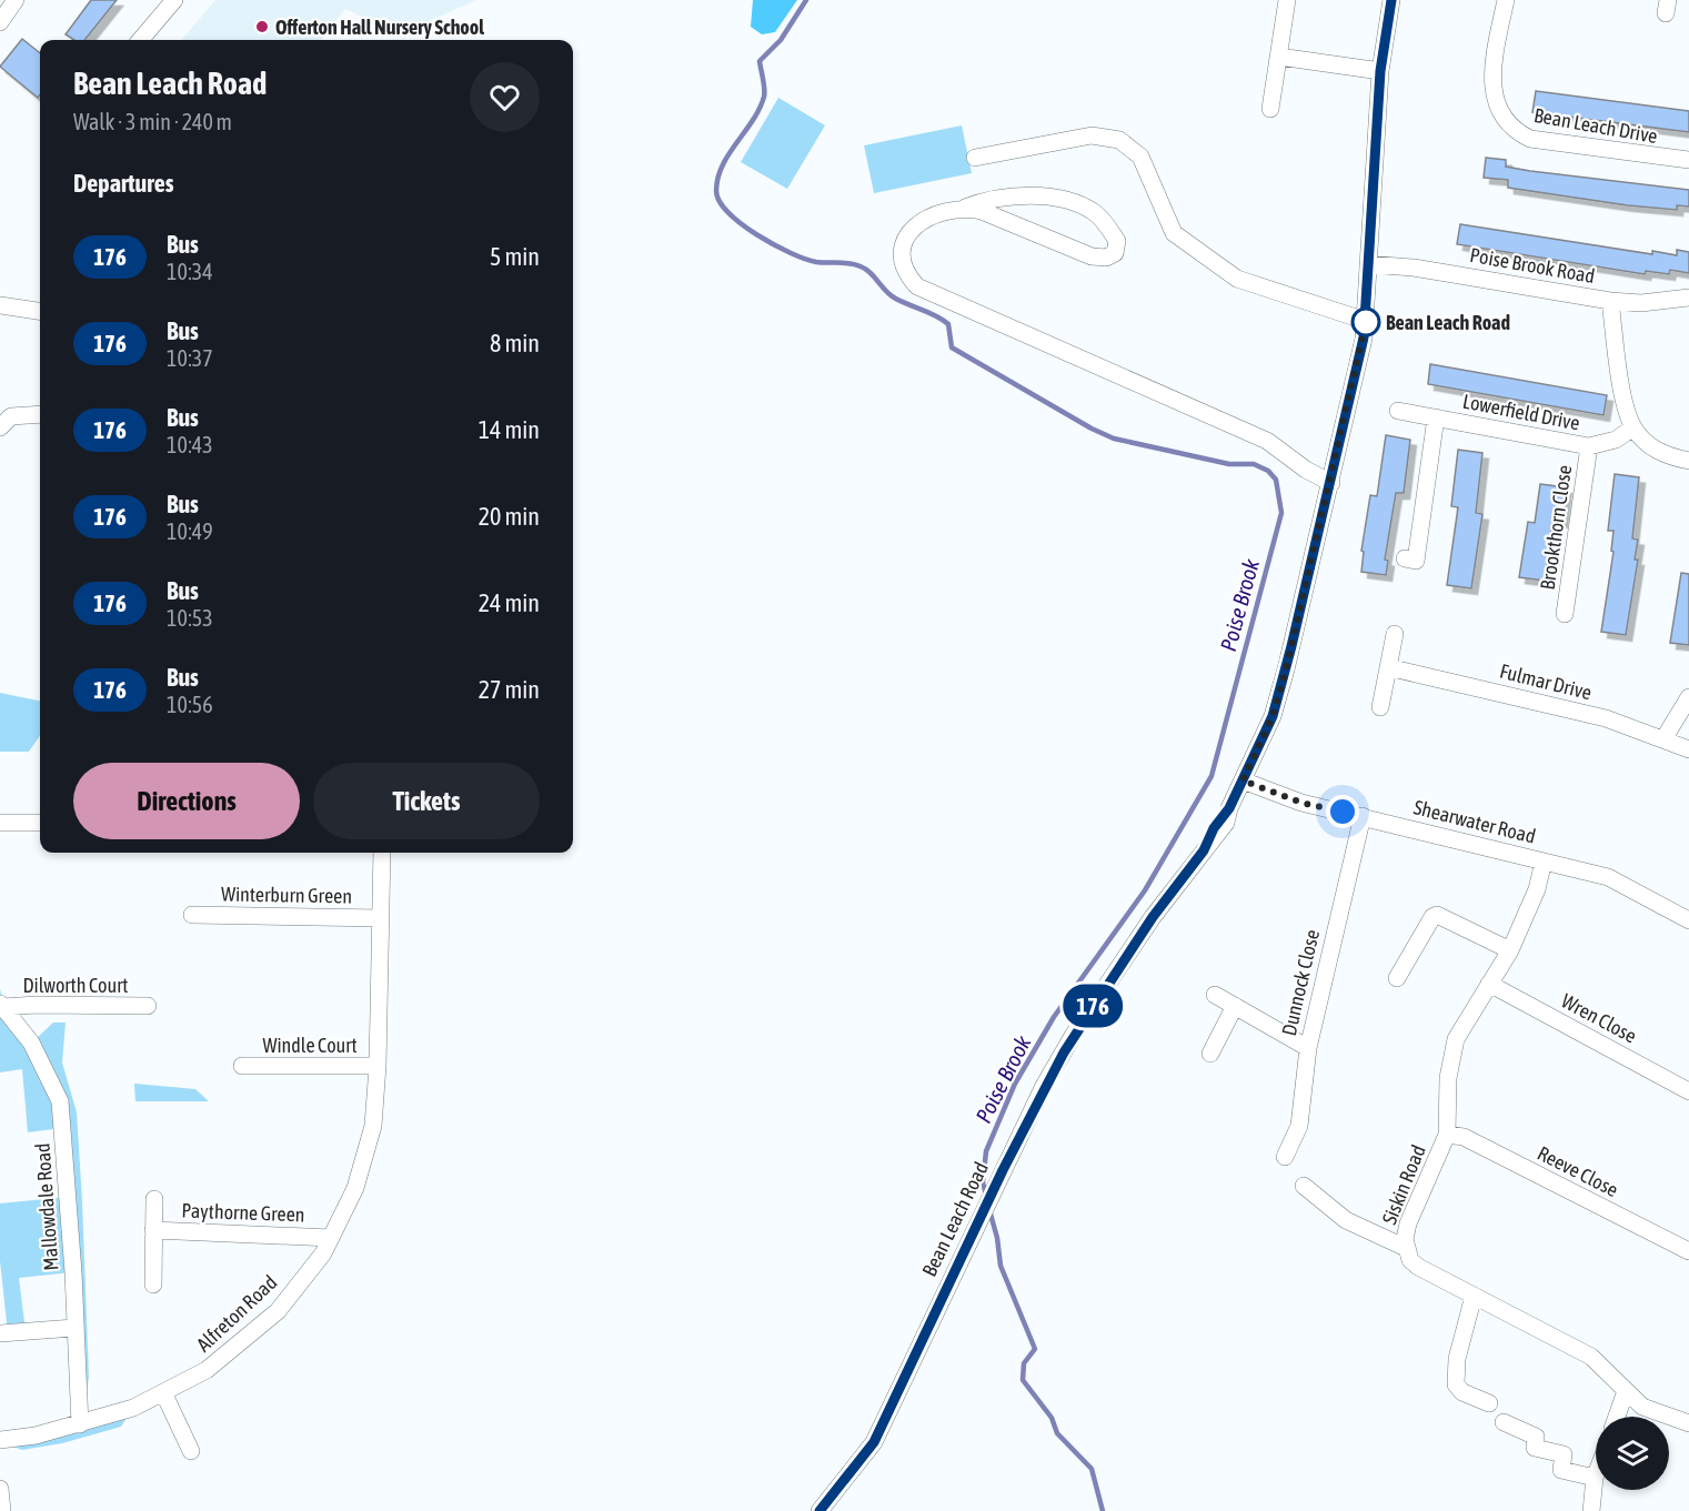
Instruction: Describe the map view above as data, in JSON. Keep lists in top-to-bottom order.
{
  "streets": {
    "street": [
      "Bean Leach Drive",
      "Poise Brook Road",
      "Lowerfield Drive",
      "Brookthorn Close",
      "Fulmar Drive",
      "Shearwater Road",
      "Winterburn Green",
      "Dunnock Close",
      "Dilworth Court",
      "Wren Close",
      "Windle Court",
      "Reeve Close",
      "Siskin Road",
      "Mallowdale Road",
      "Paythorne Green",
      "Bean Leach Road",
      "Alfreton Road"
    ]
  },
  "crossings": [
    ["Poise Brook Road", "Bean Leach Road"],
    ["Lowerfield Drive", "Brookthorn Close"],
    ["Shearwater Road", "Dunnock Close"],
    ["Shearwater Road", "Siskin Road"],
    ["Shearwater Road", "Bean Leach Road"],
    ["Winterburn Green", "Alfreton Road"],
    ["Dilworth Court", "Mallowdale Road"],
    ["Wren Close", "Siskin Road"],
    ["Windle Court", "Alfreton Road"],
    ["Reeve Close", "Siskin Road"],
    ["Mallowdale Road", "Alfreton Road"],
    ["Paythorne Green", "Alfreton Road"]
  ],
  "water": ["Poise Brook"],
  "places": ["Offerton Hall Nursery School", "Bean Leach Road"],
  "lines": ["bus line 176"],
  "page": {
    "on_map": "176",
    "heading": [
      ["Bean Leach Road", "Walk · 3 min · 240 m"],
      "Departures"
    ],
    "list": [
      {
        "mark": "176",
        "name": "Bus",
        "note": "10:34",
        "value": "5 min"
      },
      {
        "mark": "176",
        "name": "Bus",
        "note": "10:37",
        "value": "8 min"
      },
      {
        "mark": "176",
        "name": "Bus",
        "note": "10:43",
        "value": "14 min"
      },
      {
        "mark": "176",
        "name": "Bus",
        "note": "10:49",
        "value": "20 min"
      },
      {
        "mark": "176",
        "name": "Bus",
        "note": "10:53",
        "value": "24 min"
      },
      {
        "mark": "176",
        "name": "Bus",
        "note": "10:56",
        "value": "27 min"
      }
    ],
    "buttons": ["Directions", "Tickets"]
  }
}
